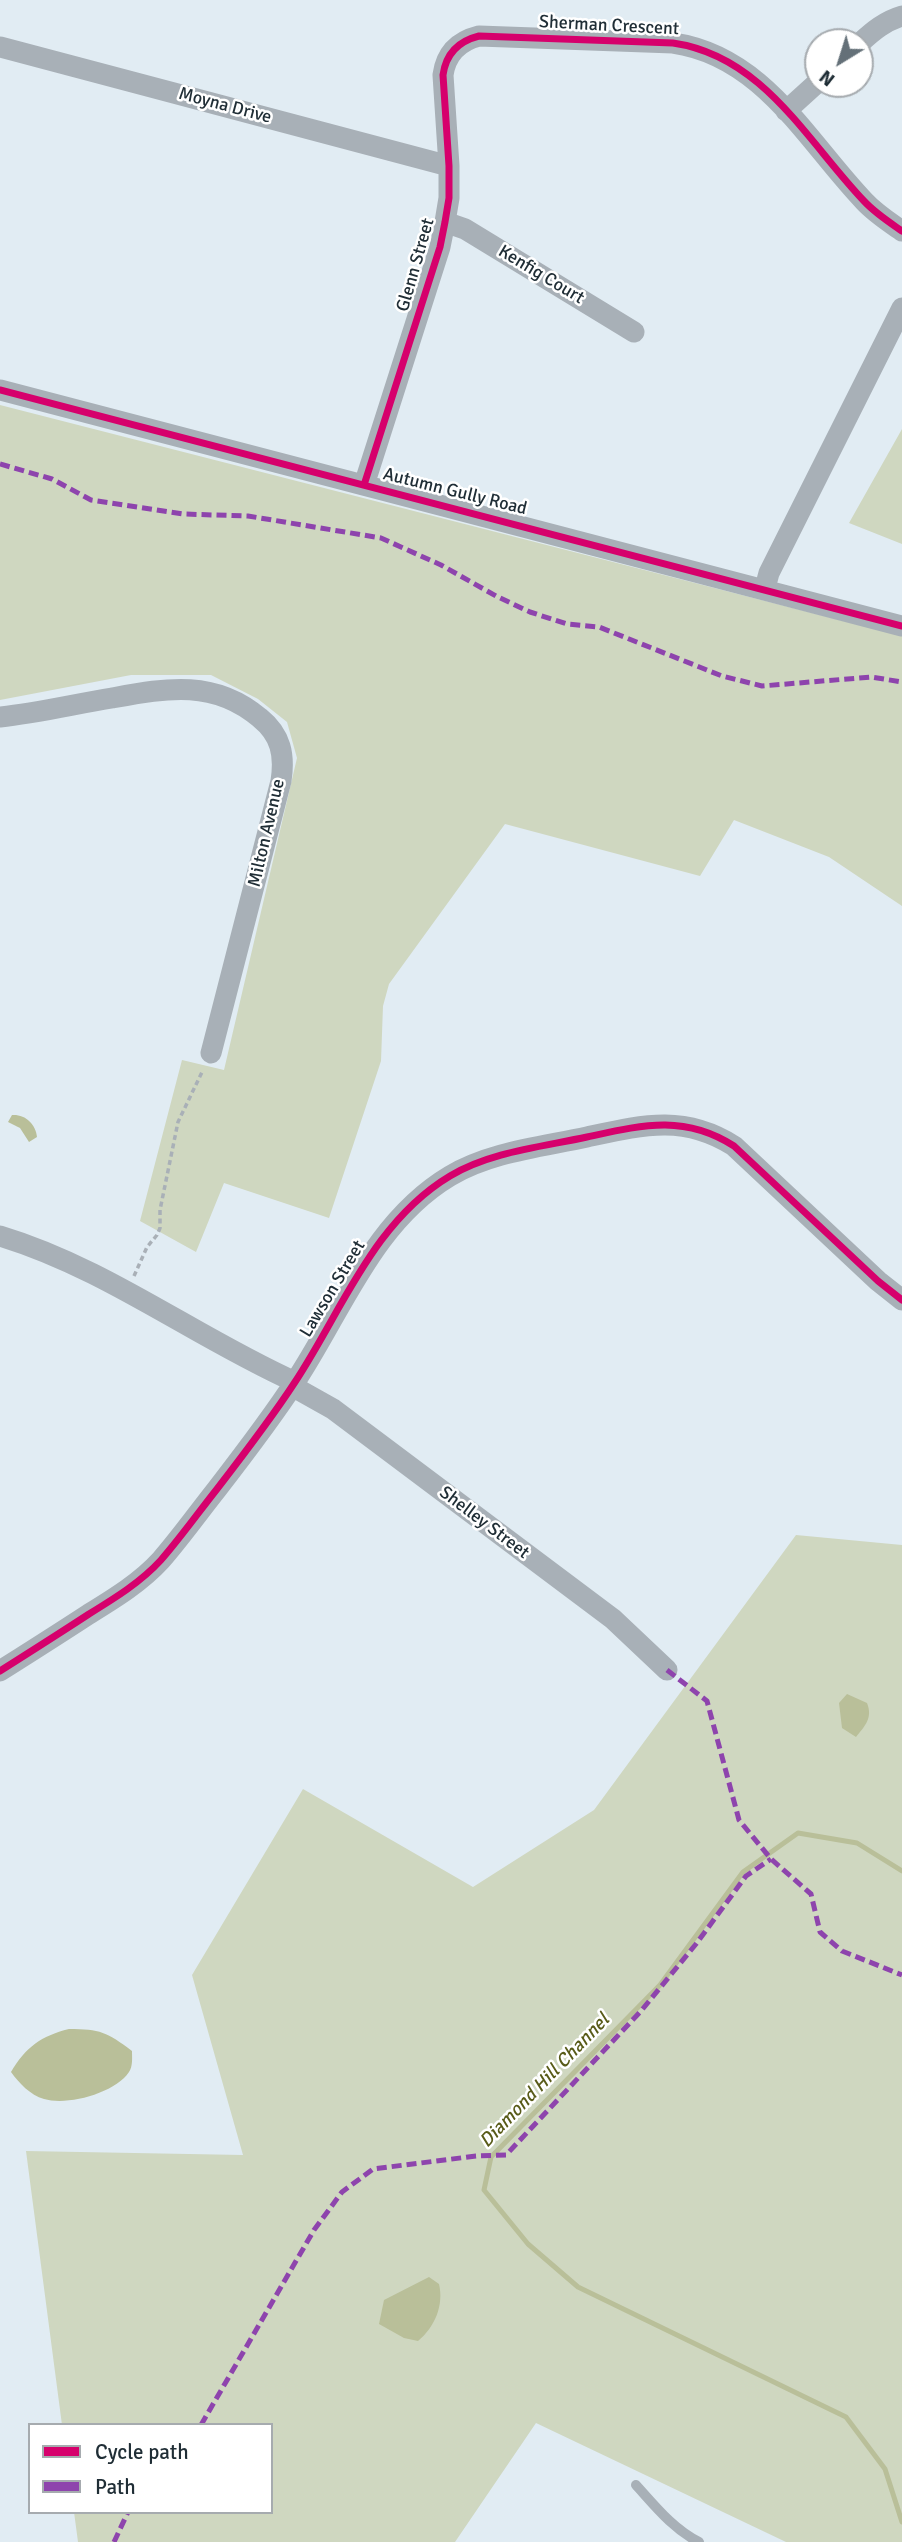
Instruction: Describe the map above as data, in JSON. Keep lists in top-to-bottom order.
{
  "streets": {
    "street": [
      "Sherman Crescent",
      "Moyna Drive",
      "Glenn Street",
      "Kenfig Court",
      "Autumn Gully Road",
      "Milton Avenue",
      "Lawson Street",
      "Shelley Street"
    ]
  },
  "crossings": [
    ["Sherman Crescent", "Glenn Street"],
    ["Moyna Drive", "Glenn Street"],
    ["Glenn Street", "Kenfig Court"],
    ["Glenn Street", "Autumn Gully Road"],
    ["Lawson Street", "Shelley Street"]
  ],
  "water": ["Diamond Hill Channel"],
  "legend": ["Cycle path", "Path"],
  "north": "bottom left"
}
